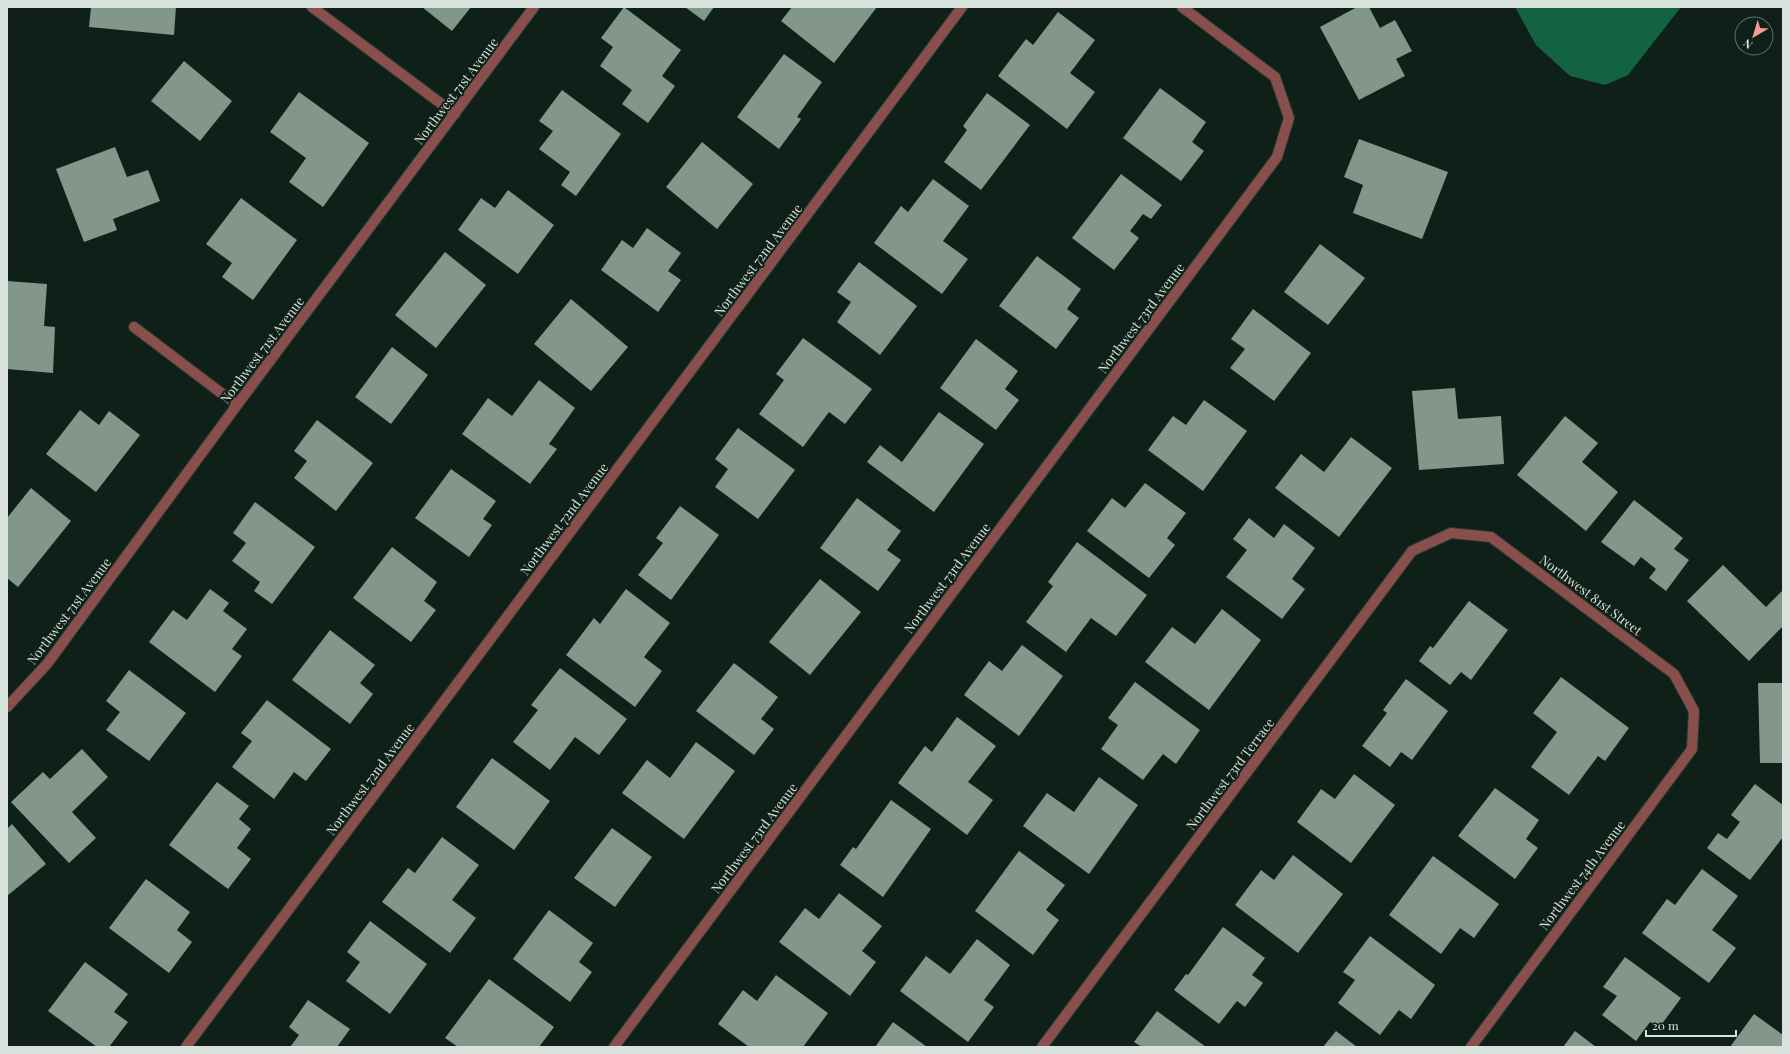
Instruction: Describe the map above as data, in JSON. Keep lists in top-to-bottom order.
{
  "streets": {
    "street": [
      "Northwest 71st Avenue",
      "Northwest 72nd Avenue",
      "Northwest 73rd Avenue",
      "Northwest 81st Street",
      "Northwest 73rd Terrace",
      "Northwest 74th Avenue"
    ]
  },
  "crossings": [
    ["Northwest 81st Street", "Northwest 73rd Terrace"],
    ["Northwest 81st Street", "Northwest 74th Avenue"]
  ],
  "scale_bar": "20 m",
  "north": "bottom left"
}
